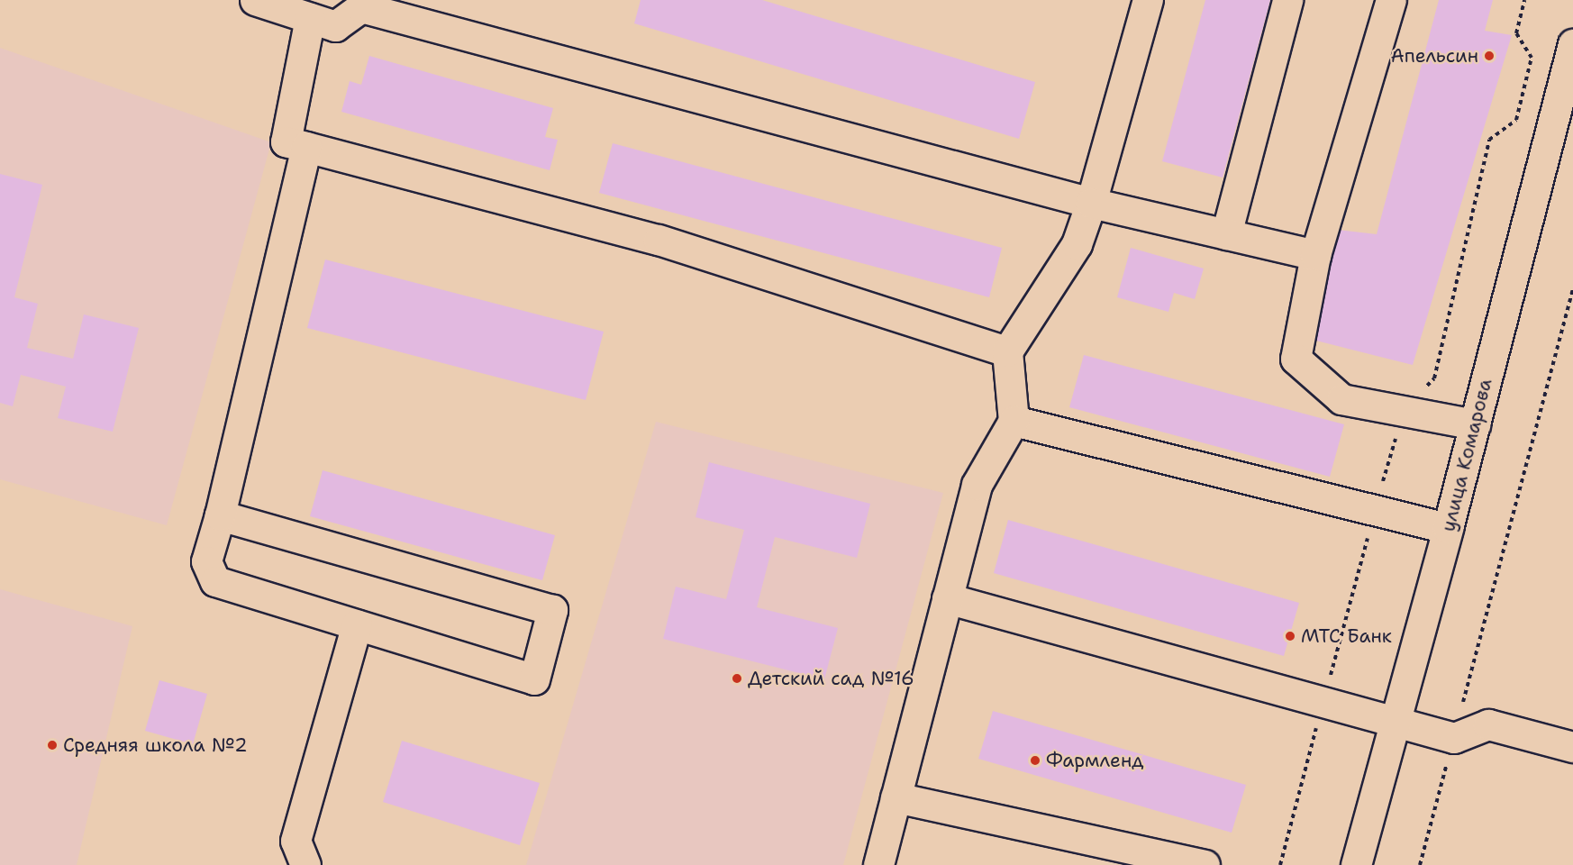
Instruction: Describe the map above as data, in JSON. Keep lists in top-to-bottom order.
{
  "streets": {
    "street": ["улица Комарова"]
  },
  "places": [
    "Апельсин",
    "МТС Банк",
    "Детский сад №16",
    "Средняя школа №2",
    "Фармленд"
  ]
}
